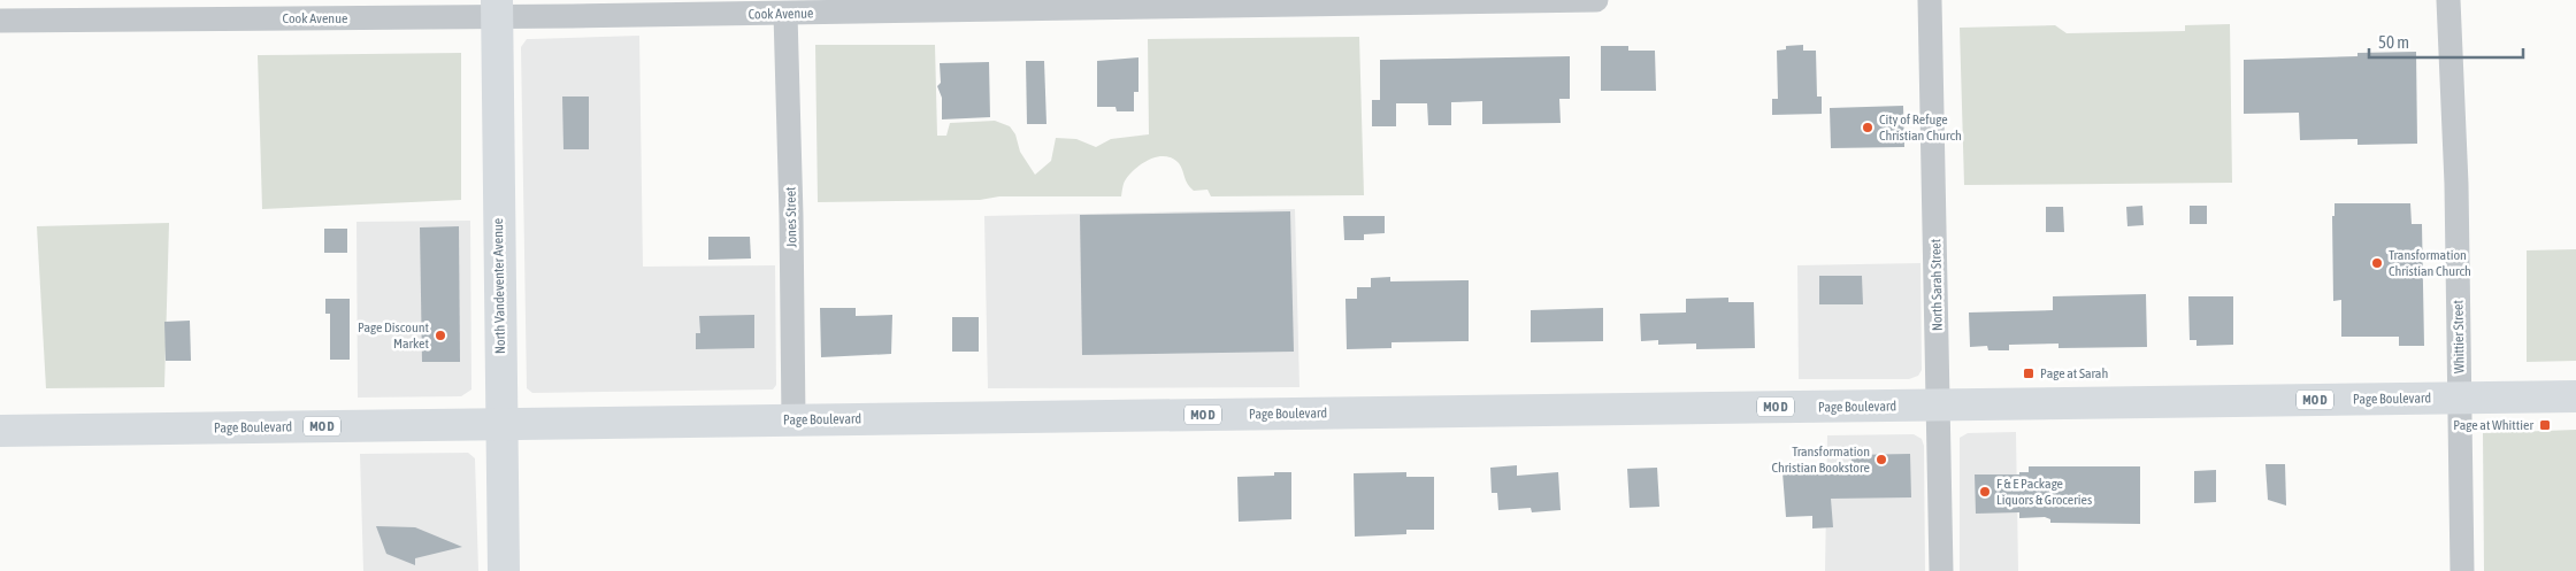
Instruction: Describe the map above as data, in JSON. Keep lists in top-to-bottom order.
{
  "streets": {
    "main road": ["North Vandeventer Avenue", "Page Boulevard", "MO D"],
    "street": [
      "Cook Avenue",
      "Jones Street",
      "North Sarah Street",
      "Whittier Street"
    ]
  },
  "crossings": [
    ["Cook Avenue", "Jones Street"],
    ["Cook Avenue", "North Vandeventer Avenue"],
    ["Jones Street", "Page Boulevard"],
    ["North Sarah Street", "Page Boulevard"],
    ["North Vandeventer Avenue", "Page Boulevard"],
    ["Whittier Street", "Page Boulevard"]
  ],
  "places": {
    "other": [
      "City of Refuge Christian Church",
      "Transformation Christian Church",
      "Page Discount Market",
      "Transformation Christian Bookstore",
      "F & E Package Liquors & Groceries"
    ],
    "transit": ["Page at Sarah", "Page at Whittier"]
  },
  "scale_bar": "50 m"
}
